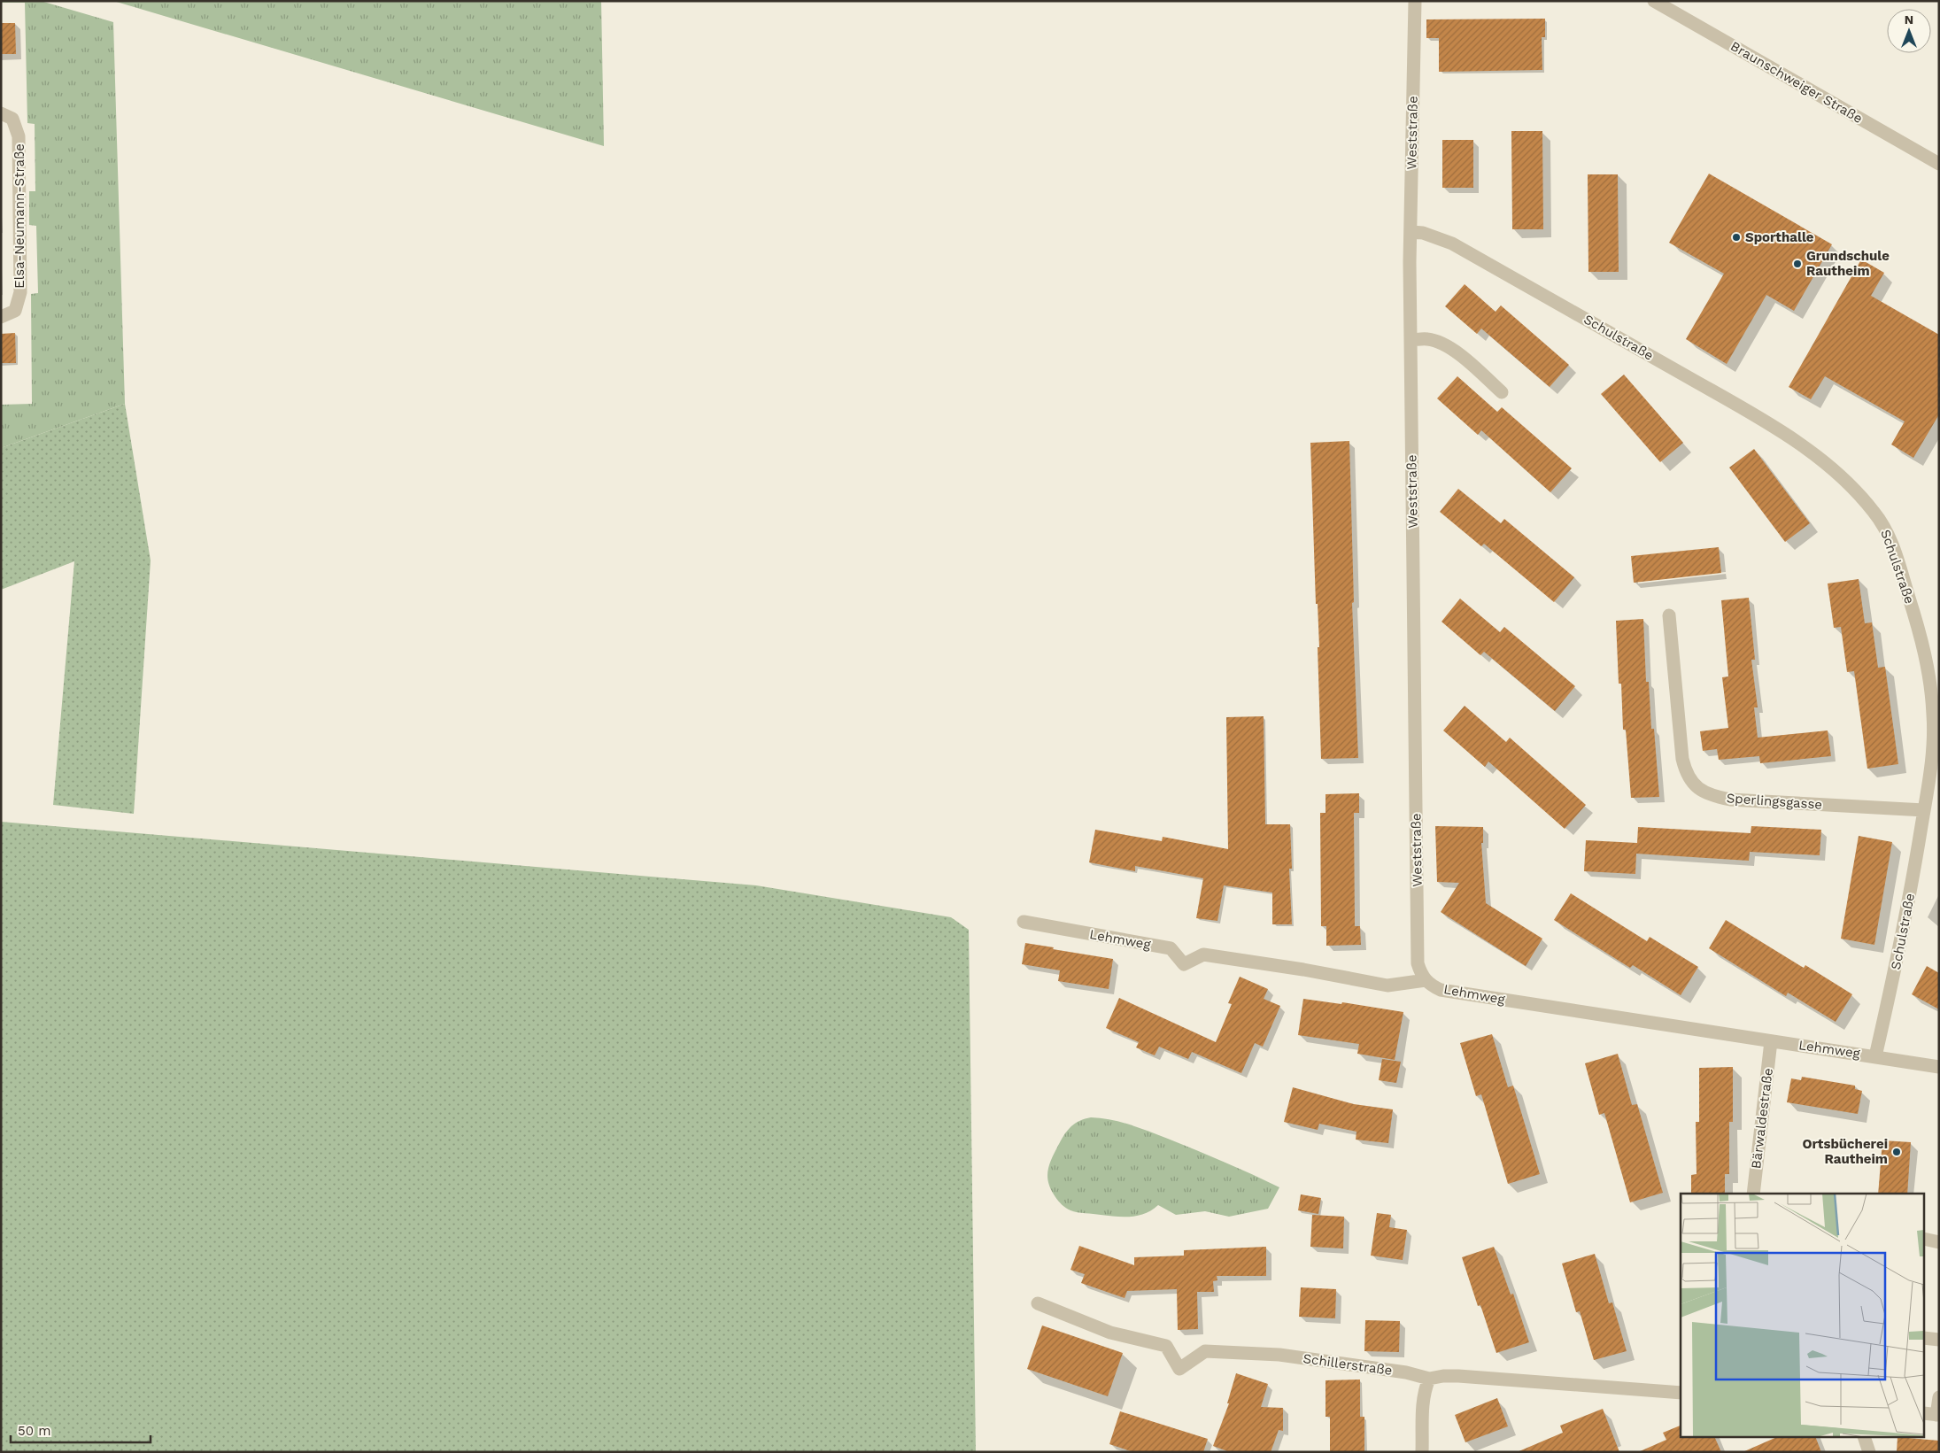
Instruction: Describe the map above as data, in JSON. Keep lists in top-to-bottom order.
{
  "streets": {
    "street": [
      "Braunschweiger Straße",
      "Weststraße",
      "Elsa-Neumann-Straße",
      "Schulstraße",
      "Sperlingsgasse",
      "Lehmweg",
      "Bärwaldestraße",
      "Schillerstraße"
    ]
  },
  "crossings": [
    ["Weststraße", "Schulstraße"],
    ["Weststraße", "Lehmweg"],
    ["Schulstraße", "Sperlingsgasse"],
    ["Schulstraße", "Lehmweg"],
    ["Lehmweg", "Bärwaldestraße"]
  ],
  "places": ["Sporthalle", "Grundschule Rautheim", "Ortsbücherei Rautheim"],
  "scale_bar": "50 m",
  "north": "top"
}
